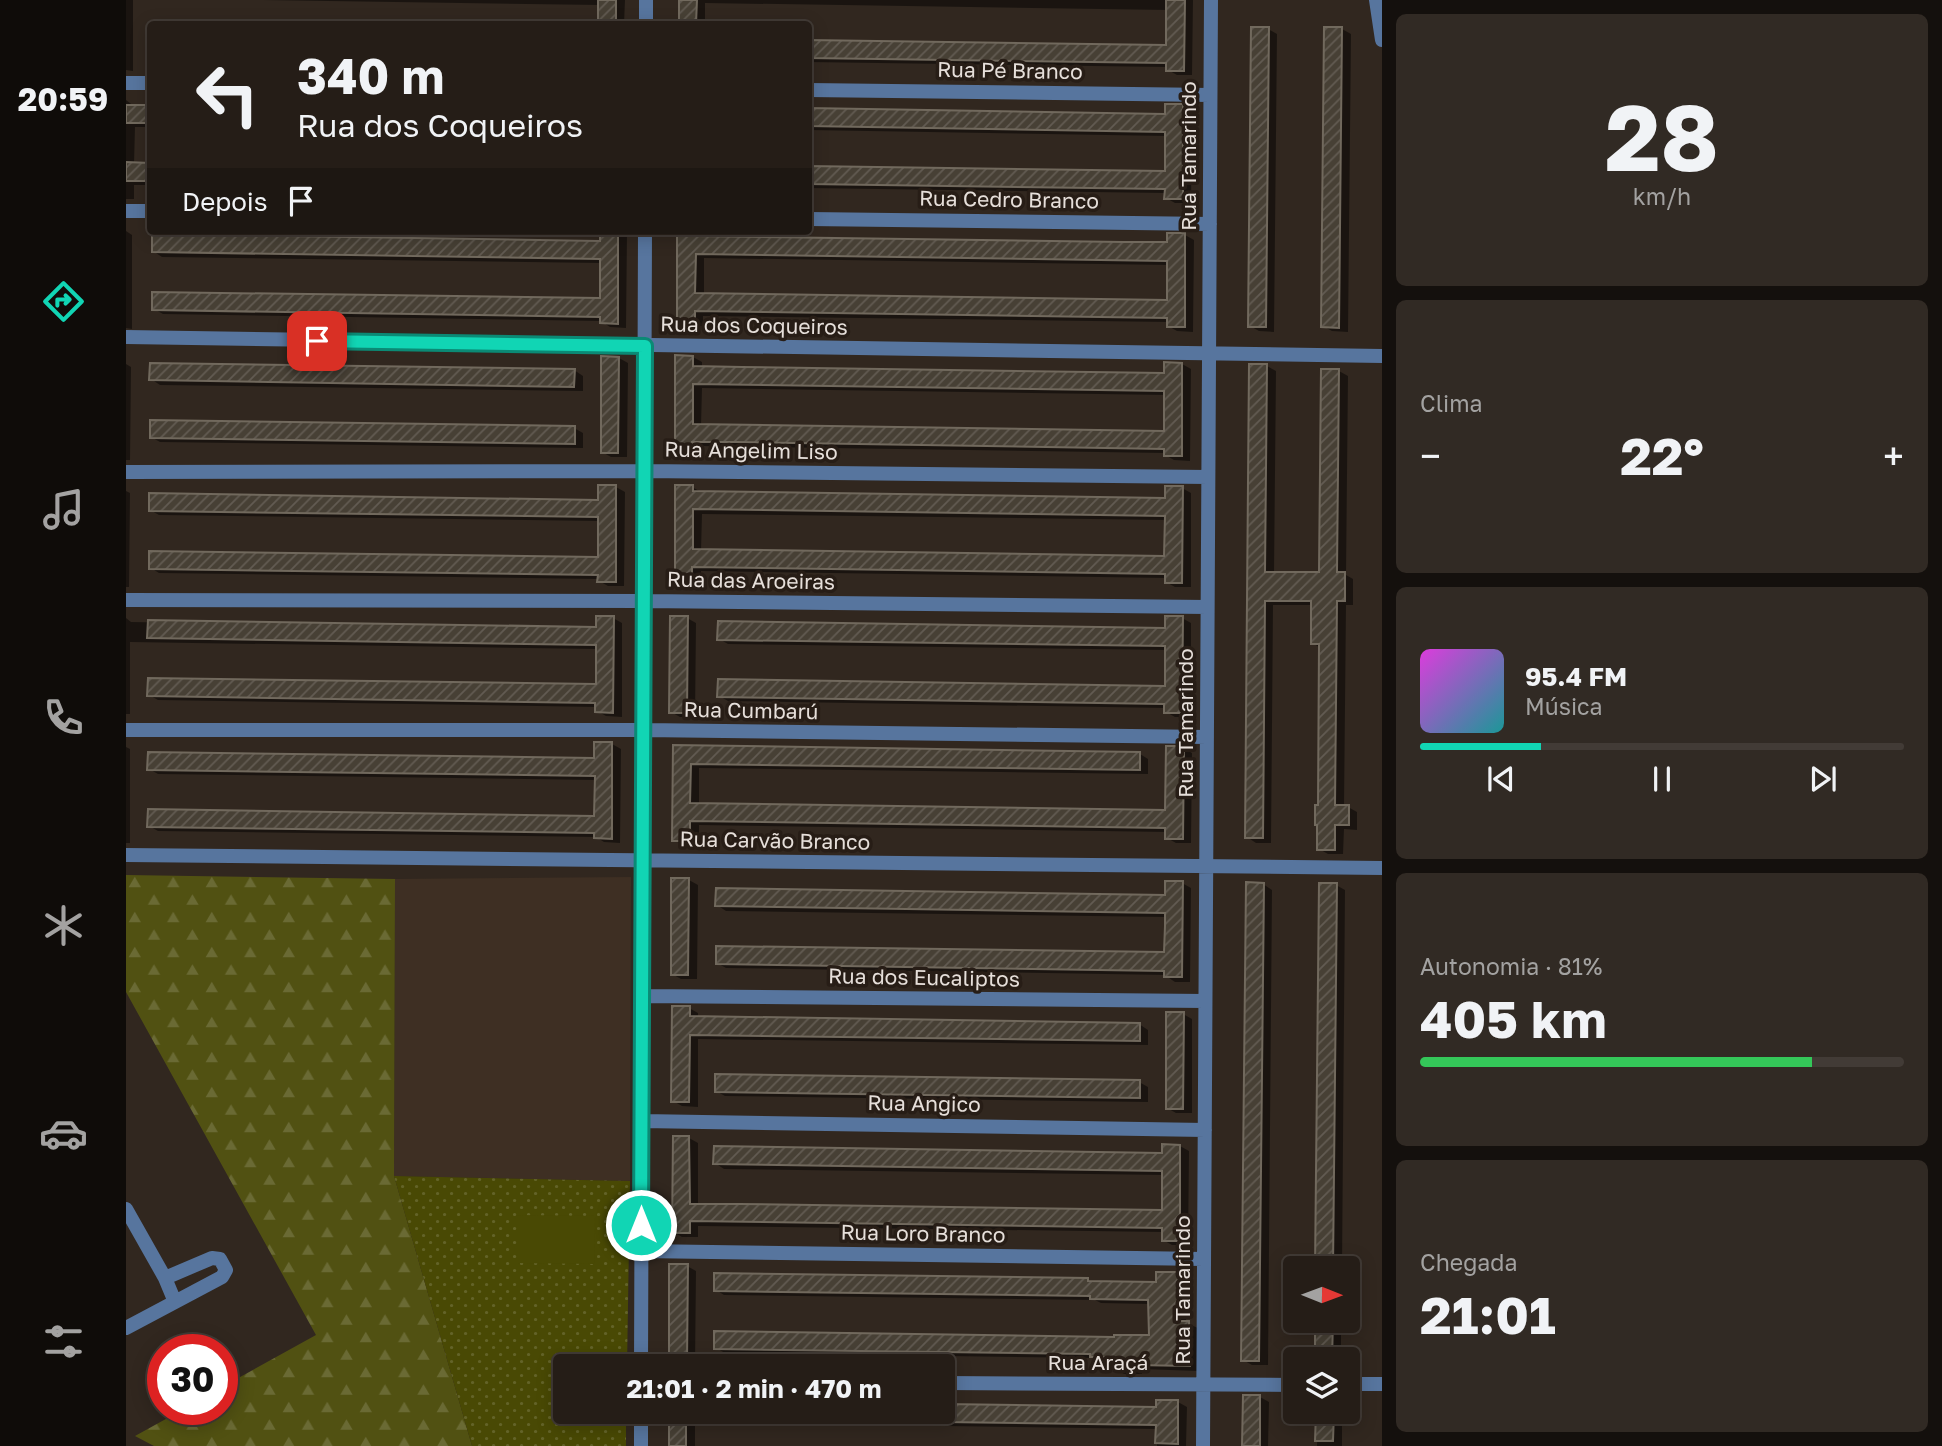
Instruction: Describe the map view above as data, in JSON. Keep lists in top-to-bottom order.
{
  "streets": {
    "street": [
      "Rua Pé Branco",
      "Rua Tamarindo",
      "Rua Cedro Branco",
      "Rua dos Coqueiros",
      "Rua Angelim Liso",
      "Rua das Aroeiras",
      "Rua Cumbarú",
      "Rua Carvão Branco",
      "Rua dos Eucaliptos",
      "Rua Angico",
      "Rua Loro Branco",
      "Rua Araçá"
    ]
  },
  "crossings": [
    ["Rua Pé Branco", "Rua Tamarindo"],
    ["Rua Tamarindo", "Rua Cedro Branco"],
    ["Rua Tamarindo", "Rua dos Coqueiros"],
    ["Rua Tamarindo", "Rua Angelim Liso"],
    ["Rua Tamarindo", "Rua das Aroeiras"],
    ["Rua Tamarindo", "Rua Cumbarú"],
    ["Rua Tamarindo", "Rua Carvão Branco"],
    ["Rua Tamarindo", "Rua dos Eucaliptos"],
    ["Rua Tamarindo", "Rua Angico"],
    ["Rua Tamarindo", "Rua Loro Branco"],
    ["Rua Tamarindo", "Rua Araçá"]
  ],
  "north": "right",
  "page": {
    "tabs": "20:59",
    "tile": [
      ["28", "km/h"],
      "Clima",
      ["Autonomia · 81%", "405 km"],
      ["Chegada", "21:01"]
    ],
    "turn": ["340 m", "Rua dos Coqueiros"],
    "then": "Depois",
    "heat": ["−", "22°", "+"],
    "song": ["95.4 FM", "Música"],
    "limit": "30",
    "trip": "21:01 · 2 min · 470 m"
  }
}
